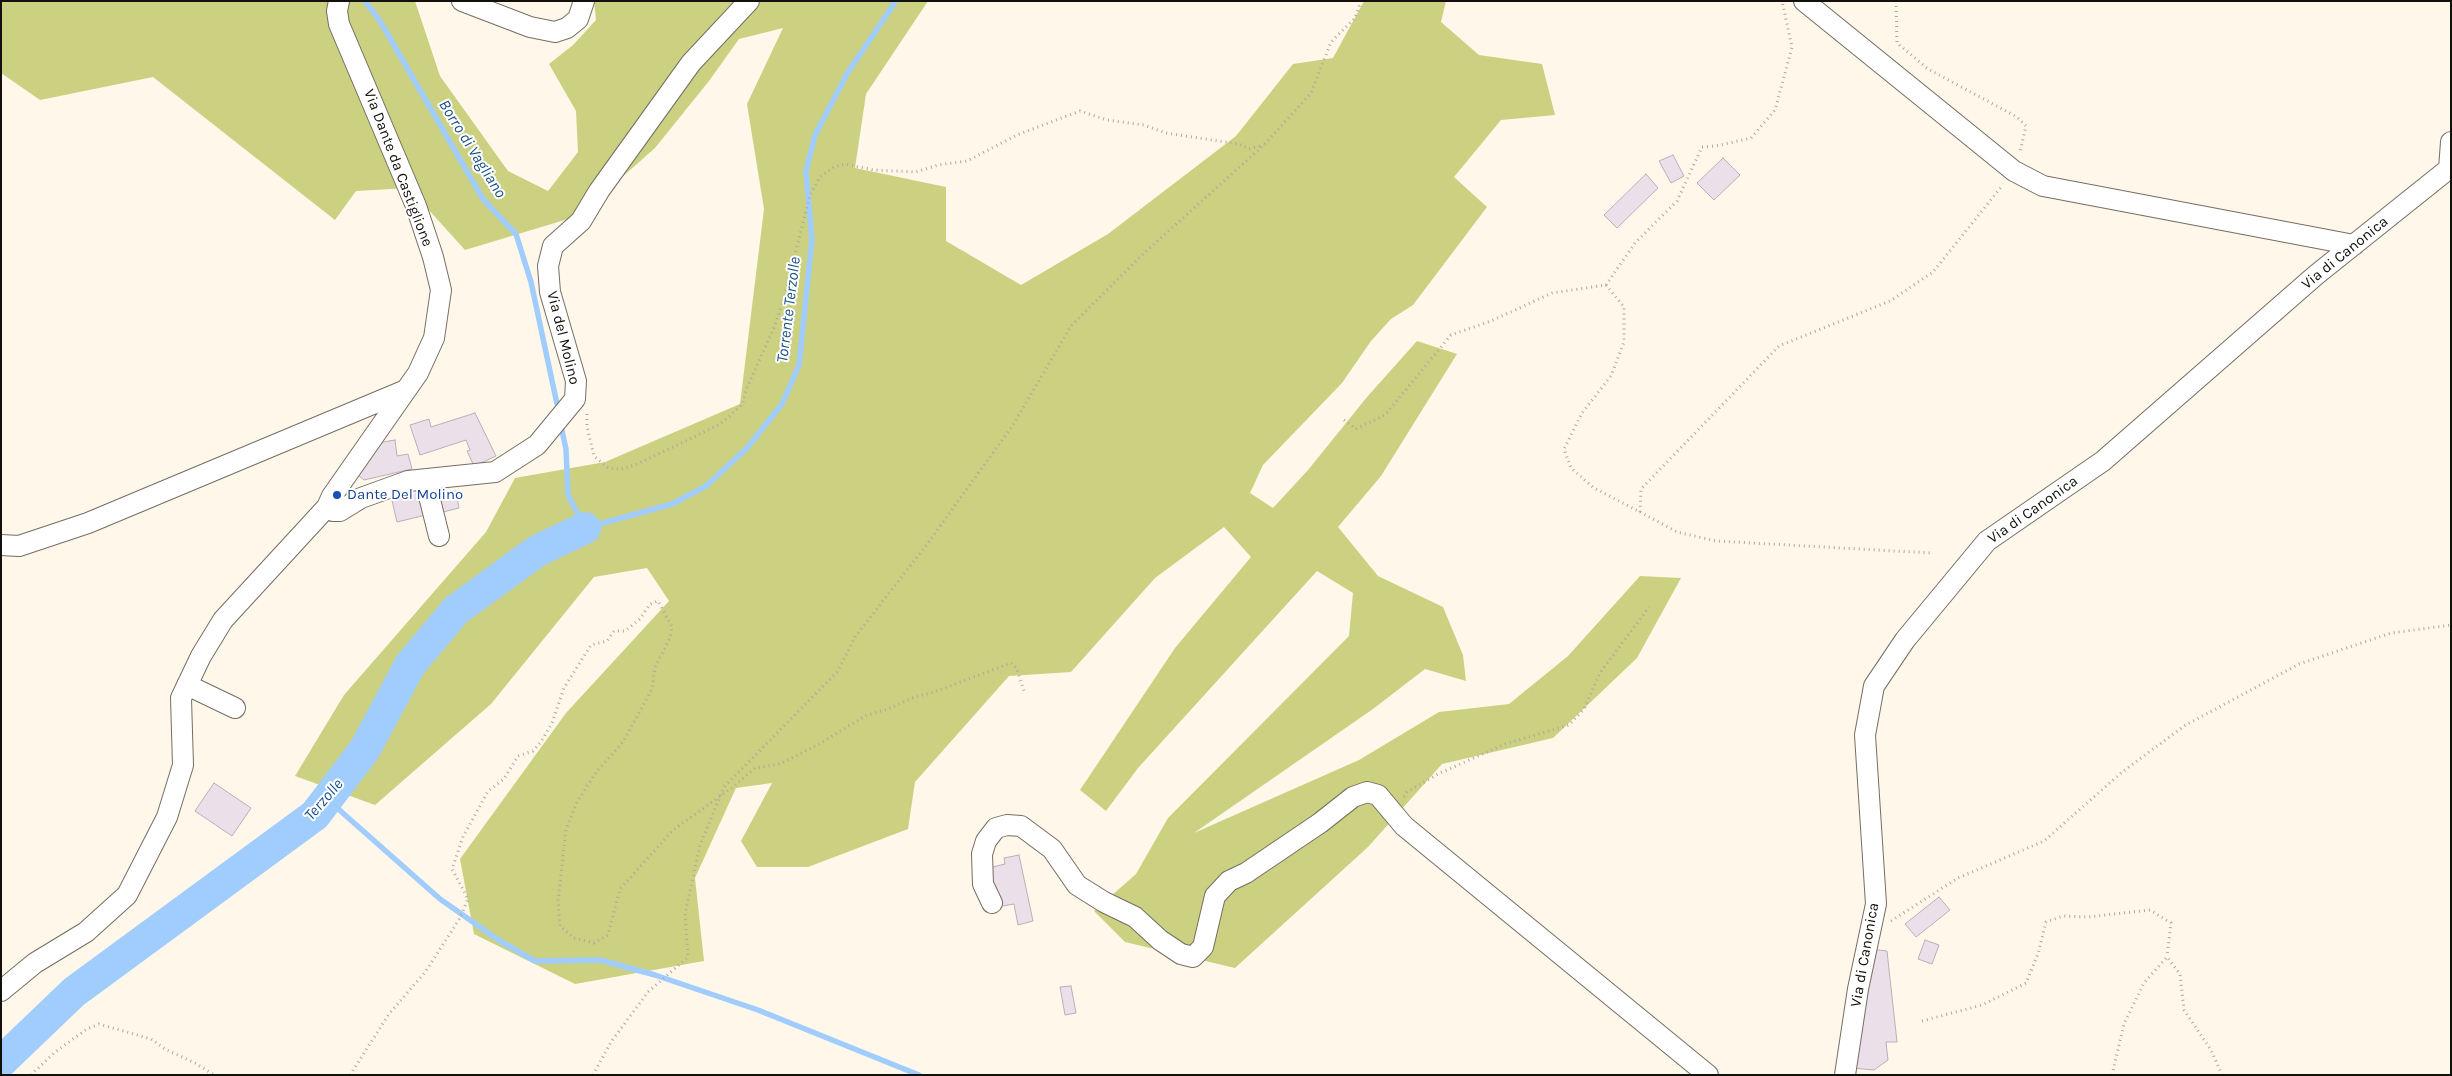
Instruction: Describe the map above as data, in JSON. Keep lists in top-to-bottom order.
{
  "streets": {
    "street": ["Via Dante da Castiglione", "Via di Canonica", "Via del Molino"]
  },
  "crossings": [
    ["Via Dante da Castiglione", "Via del Molino"]
  ],
  "water": ["Borro di Vagliano", "Torrente Terzolle", "Terzolle"],
  "places": ["Dante Del Molino"]
}
